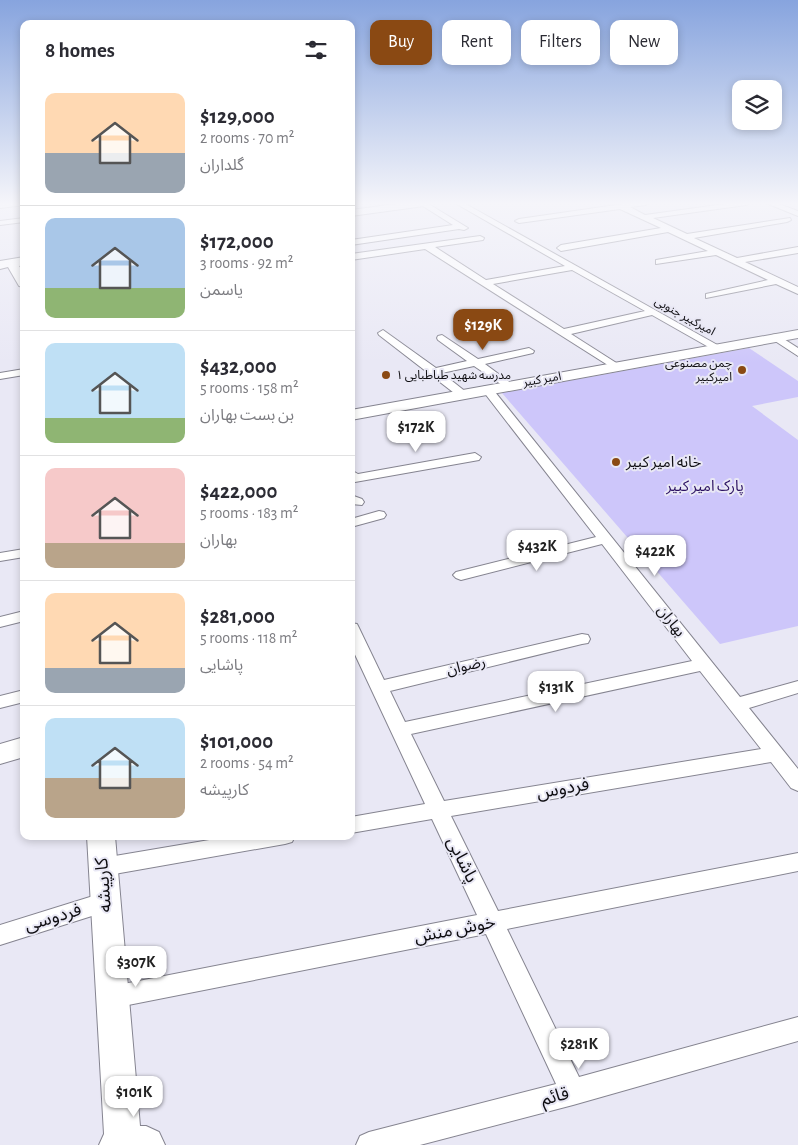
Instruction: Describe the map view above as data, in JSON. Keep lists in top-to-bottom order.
{
  "streets": {
    "main road": ["امیر کبیر", "کارپیشه"],
    "street": [
      "امیرکبیر جنوبی",
      "بهاران",
      "رضوان",
      "فردوس",
      "پاشایی",
      "فردوسی",
      "خوش منش",
      "قائم"
    ]
  },
  "crossings": [
    ["امیرکبیر جنوبی", "امیر کبیر"],
    ["امیر کبیر", "بهاران"],
    ["بهاران", "فردوس"],
    ["رضوان", "پاشایی"],
    ["فردوس", "پاشایی"],
    ["پاشایی", "خوش منش"],
    ["پاشایی", "قائم"],
    ["کارپیشه", "فردوسی"],
    ["کارپیشه", "خوش منش"]
  ],
  "parks": ["پارک امیر کبیر"],
  "places": ["چمن مصنوعی امیرکبیر", "مدرسه شهید طباطبایی ۱", "خانه امیر کبیر"],
  "page": {
    "chip": [
      "Buy",
      "Rent",
      "Filters",
      "New"
    ],
    "heading": "8 homes",
    "list": [
      {
        "name": "$129,000",
        "note": "2 rooms · 70 m² · گلداران"
      },
      {
        "name": "$172,000",
        "note": "3 rooms · 92 m² · یاسمن"
      },
      {
        "name": "$432,000",
        "note": "5 rooms · 158 m² · بن بست بهاران"
      },
      {
        "name": "$422,000",
        "note": "5 rooms · 183 m² · بهاران"
      },
      {
        "name": "$281,000",
        "note": "5 rooms · 118 m² · پاشایی"
      },
      {
        "name": "$101,000",
        "note": "2 rooms · 54 m² · کارپیشه"
      }
    ],
    "price": [
      "$129K",
      "$172K",
      "$432K",
      "$422K",
      "$131K",
      "$307K",
      "$281K",
      "$101K"
    ]
  }
}
